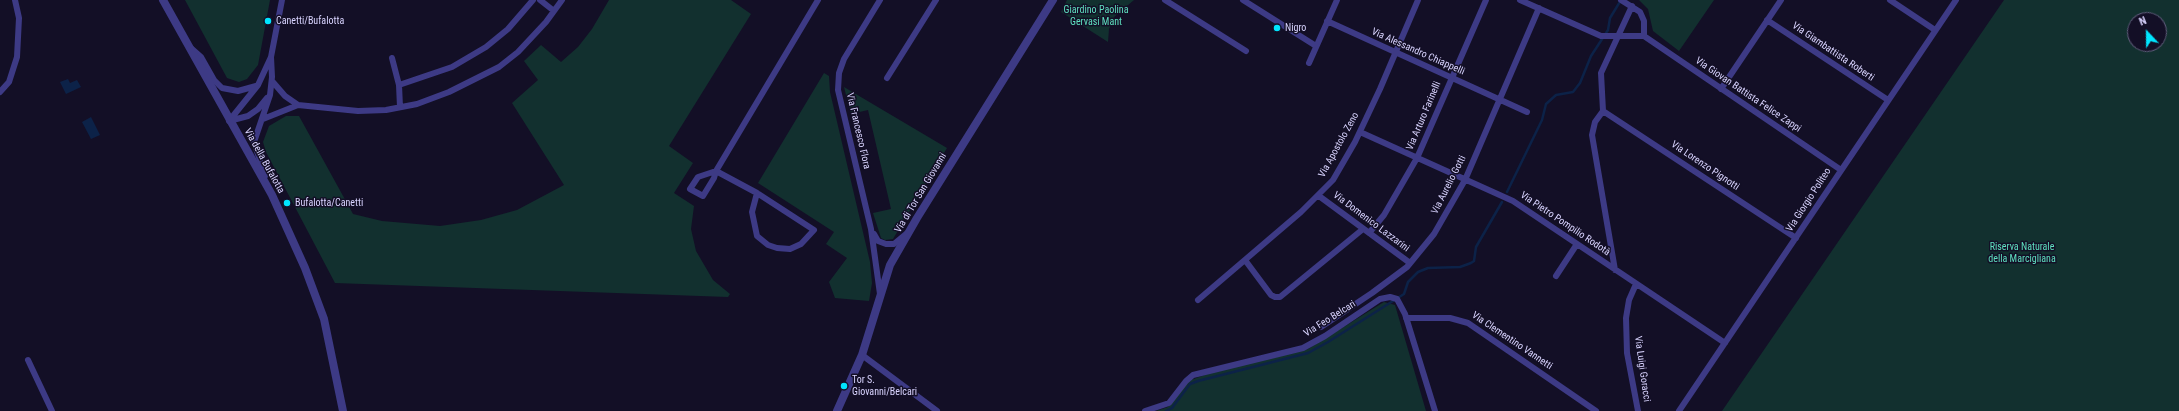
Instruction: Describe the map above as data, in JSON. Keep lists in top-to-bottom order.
{
  "streets": {
    "street": [
      "Via Alessandro Chiappelli",
      "Via Giambattista Roberti",
      "Via Giovan Battista Felice Zappi",
      "Via Arturo Farinelli",
      "Via Francesco Flora",
      "Via Apostolo Zeno",
      "Via della Bufalotta",
      "Via Lorenzo Pignotti",
      "Via Aurelio Gotti",
      "Via di Tor San Giovanni",
      "Via Giorgio Politeo",
      "Via Domenico Lazzarini",
      "Via Pietro Pompilio Rodotà",
      "Via Feo Belcari",
      "Via Clementino Vannetti",
      "Via Luigi Goracci"
    ]
  },
  "crossings": [
    ["Via Alessandro Chiappelli", "Via Arturo Farinelli"],
    ["Via Alessandro Chiappelli", "Via Apostolo Zeno"],
    ["Via Alessandro Chiappelli", "Via Aurelio Gotti"],
    ["Via Giambattista Roberti", "Via Giorgio Politeo"],
    ["Via Giovan Battista Felice Zappi", "Via Giorgio Politeo"],
    ["Via Arturo Farinelli", "Via Domenico Lazzarini"],
    ["Via Arturo Farinelli", "Via Pietro Pompilio Rodotà"],
    ["Via Francesco Flora", "Via di Tor San Giovanni"],
    ["Via Apostolo Zeno", "Via Domenico Lazzarini"],
    ["Via Apostolo Zeno", "Via Pietro Pompilio Rodotà"],
    ["Via Lorenzo Pignotti", "Via Giorgio Politeo"],
    ["Via Aurelio Gotti", "Via Domenico Lazzarini"],
    ["Via Aurelio Gotti", "Via Pietro Pompilio Rodotà"],
    ["Via Giorgio Politeo", "Via Pietro Pompilio Rodotà"],
    ["Via Pietro Pompilio Rodotà", "Via Luigi Goracci"],
    ["Via Feo Belcari", "Via Clementino Vannetti"]
  ],
  "parks": ["Giardino Paolina Gervasi Mant", "Riserva Naturale della Marcigliana"],
  "places": [
    "Canetti/Bufalotta",
    "Nigro",
    "Bufalotta/Canetti",
    "Tor S. Giovanni/Belcari"
  ],
  "north": "top"
}
